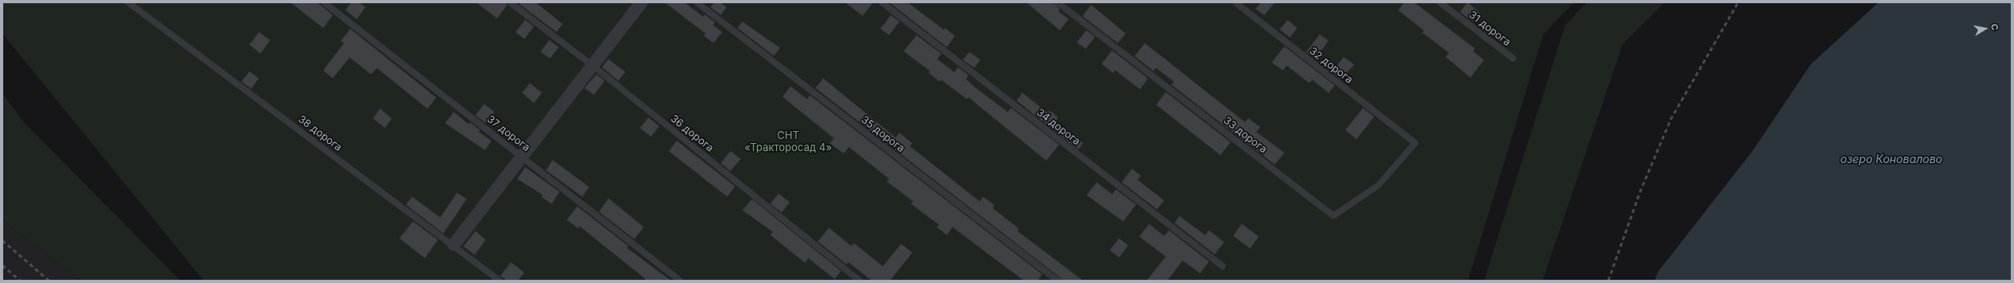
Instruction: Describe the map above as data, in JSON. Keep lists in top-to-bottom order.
{
  "streets": {
    "lane": [
      "31 дорога",
      "32 дорога",
      "34 дорога",
      "38 дорога",
      "37 дорога",
      "36 дорога",
      "35 дорога",
      "33 дорога"
    ]
  },
  "crossings": [
    ["32 дорога", "33 дорога"]
  ],
  "water": ["озеро Коновалово"],
  "parks": ["СНТ «Тракторосад 4»"],
  "north": "right"
}
